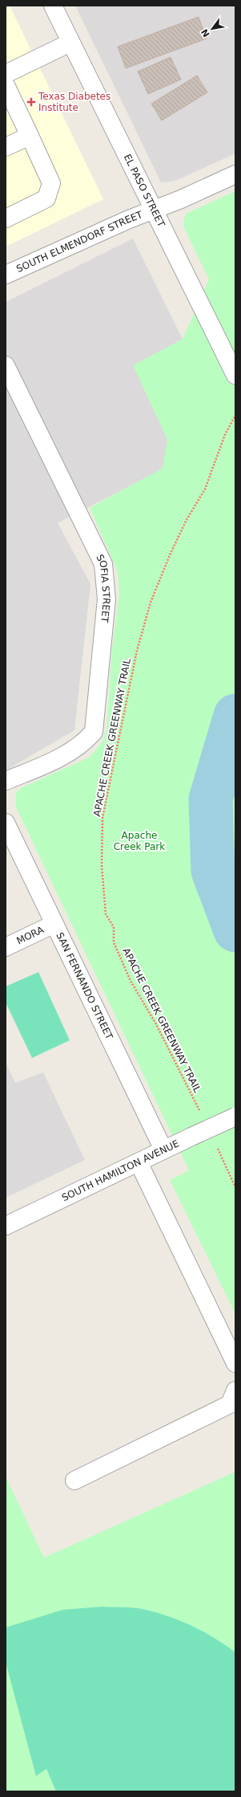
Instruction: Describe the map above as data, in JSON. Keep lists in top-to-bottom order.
{
  "streets": {
    "street": [
      "EL PASO STREET",
      "SOUTH ELMENDORF STREET",
      "SOFIA STREET",
      "MORA",
      "SAN FERNANDO STREET",
      "SOUTH HAMILTON AVENUE"
    ],
    "path": ["APACHE CREEK GREENWAY TRAIL"]
  },
  "crossings": [
    ["EL PASO STREET", "SOUTH ELMENDORF STREET"],
    ["MORA", "SAN FERNANDO STREET"],
    ["SAN FERNANDO STREET", "SOUTH HAMILTON AVENUE"]
  ],
  "parks": ["Apache Creek Park"],
  "places": {
    "health": ["Texas Diabetes Institute"]
  },
  "north": "bottom left"
}
